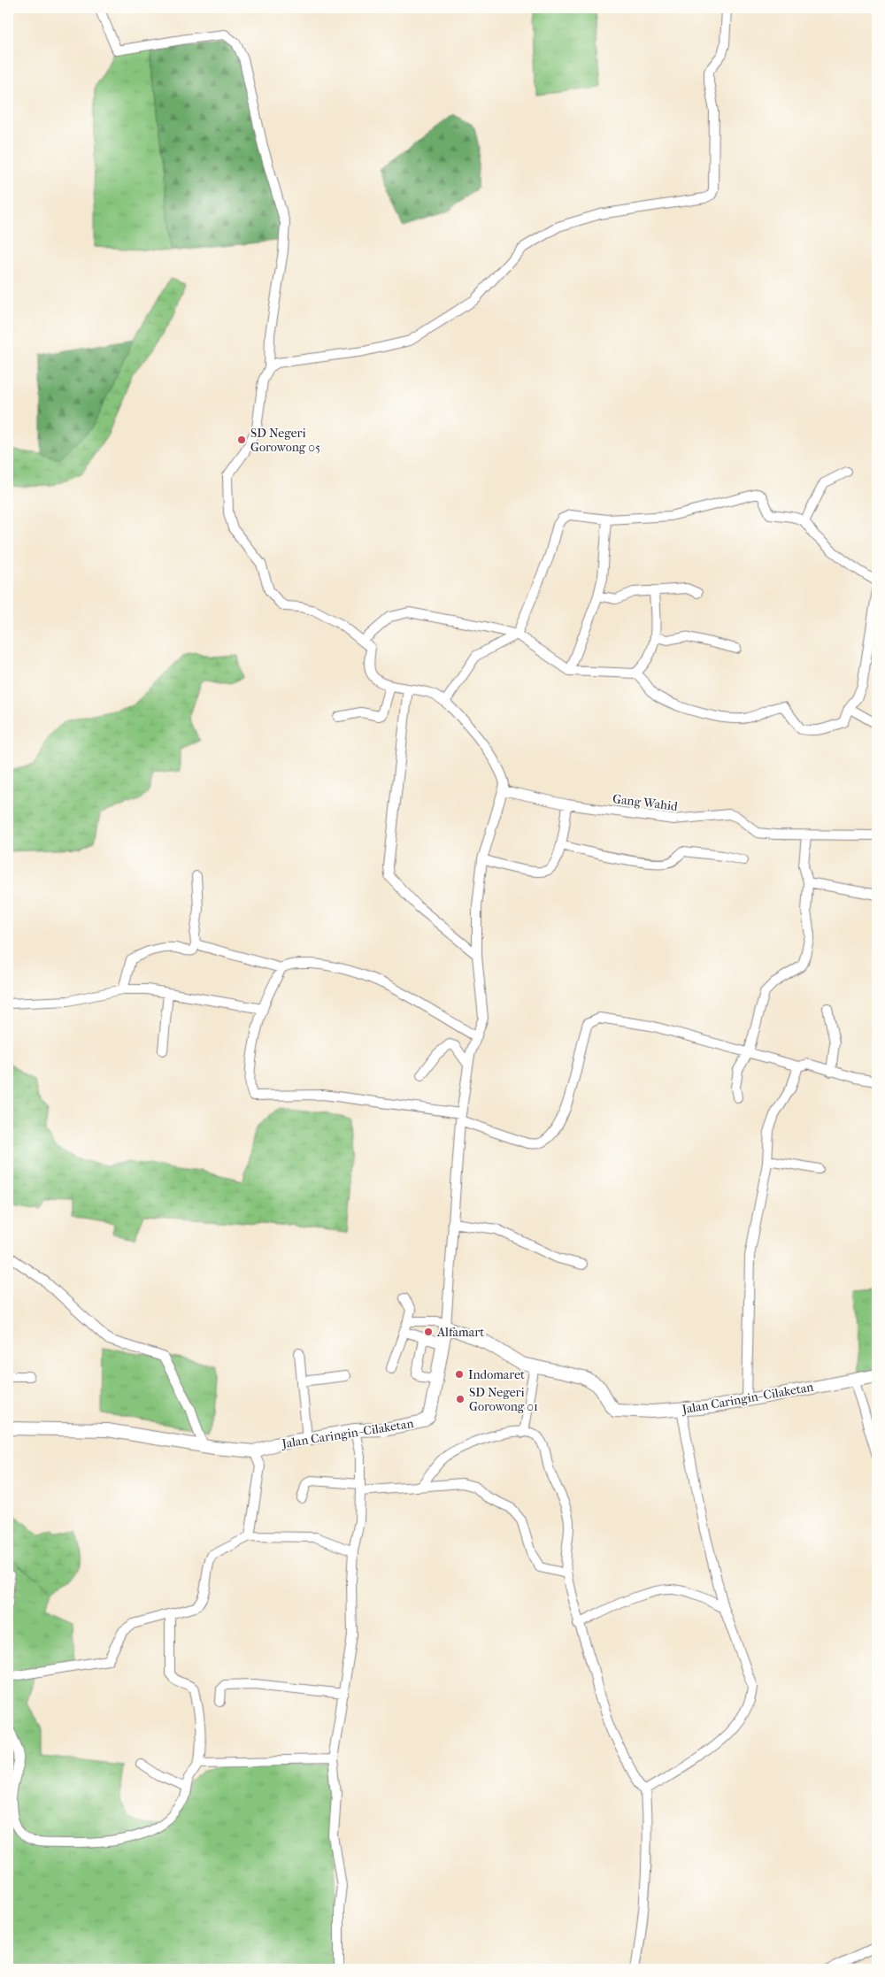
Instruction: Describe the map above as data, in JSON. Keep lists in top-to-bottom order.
{
  "streets": {
    "street": ["Gang Wahid", "Jalan Caringin–Cilaketan"]
  },
  "places": [
    "SD Negeri Gorowong 05",
    "Alfamart",
    "Indomaret",
    "SD Negeri Gorowong 01"
  ]
}
